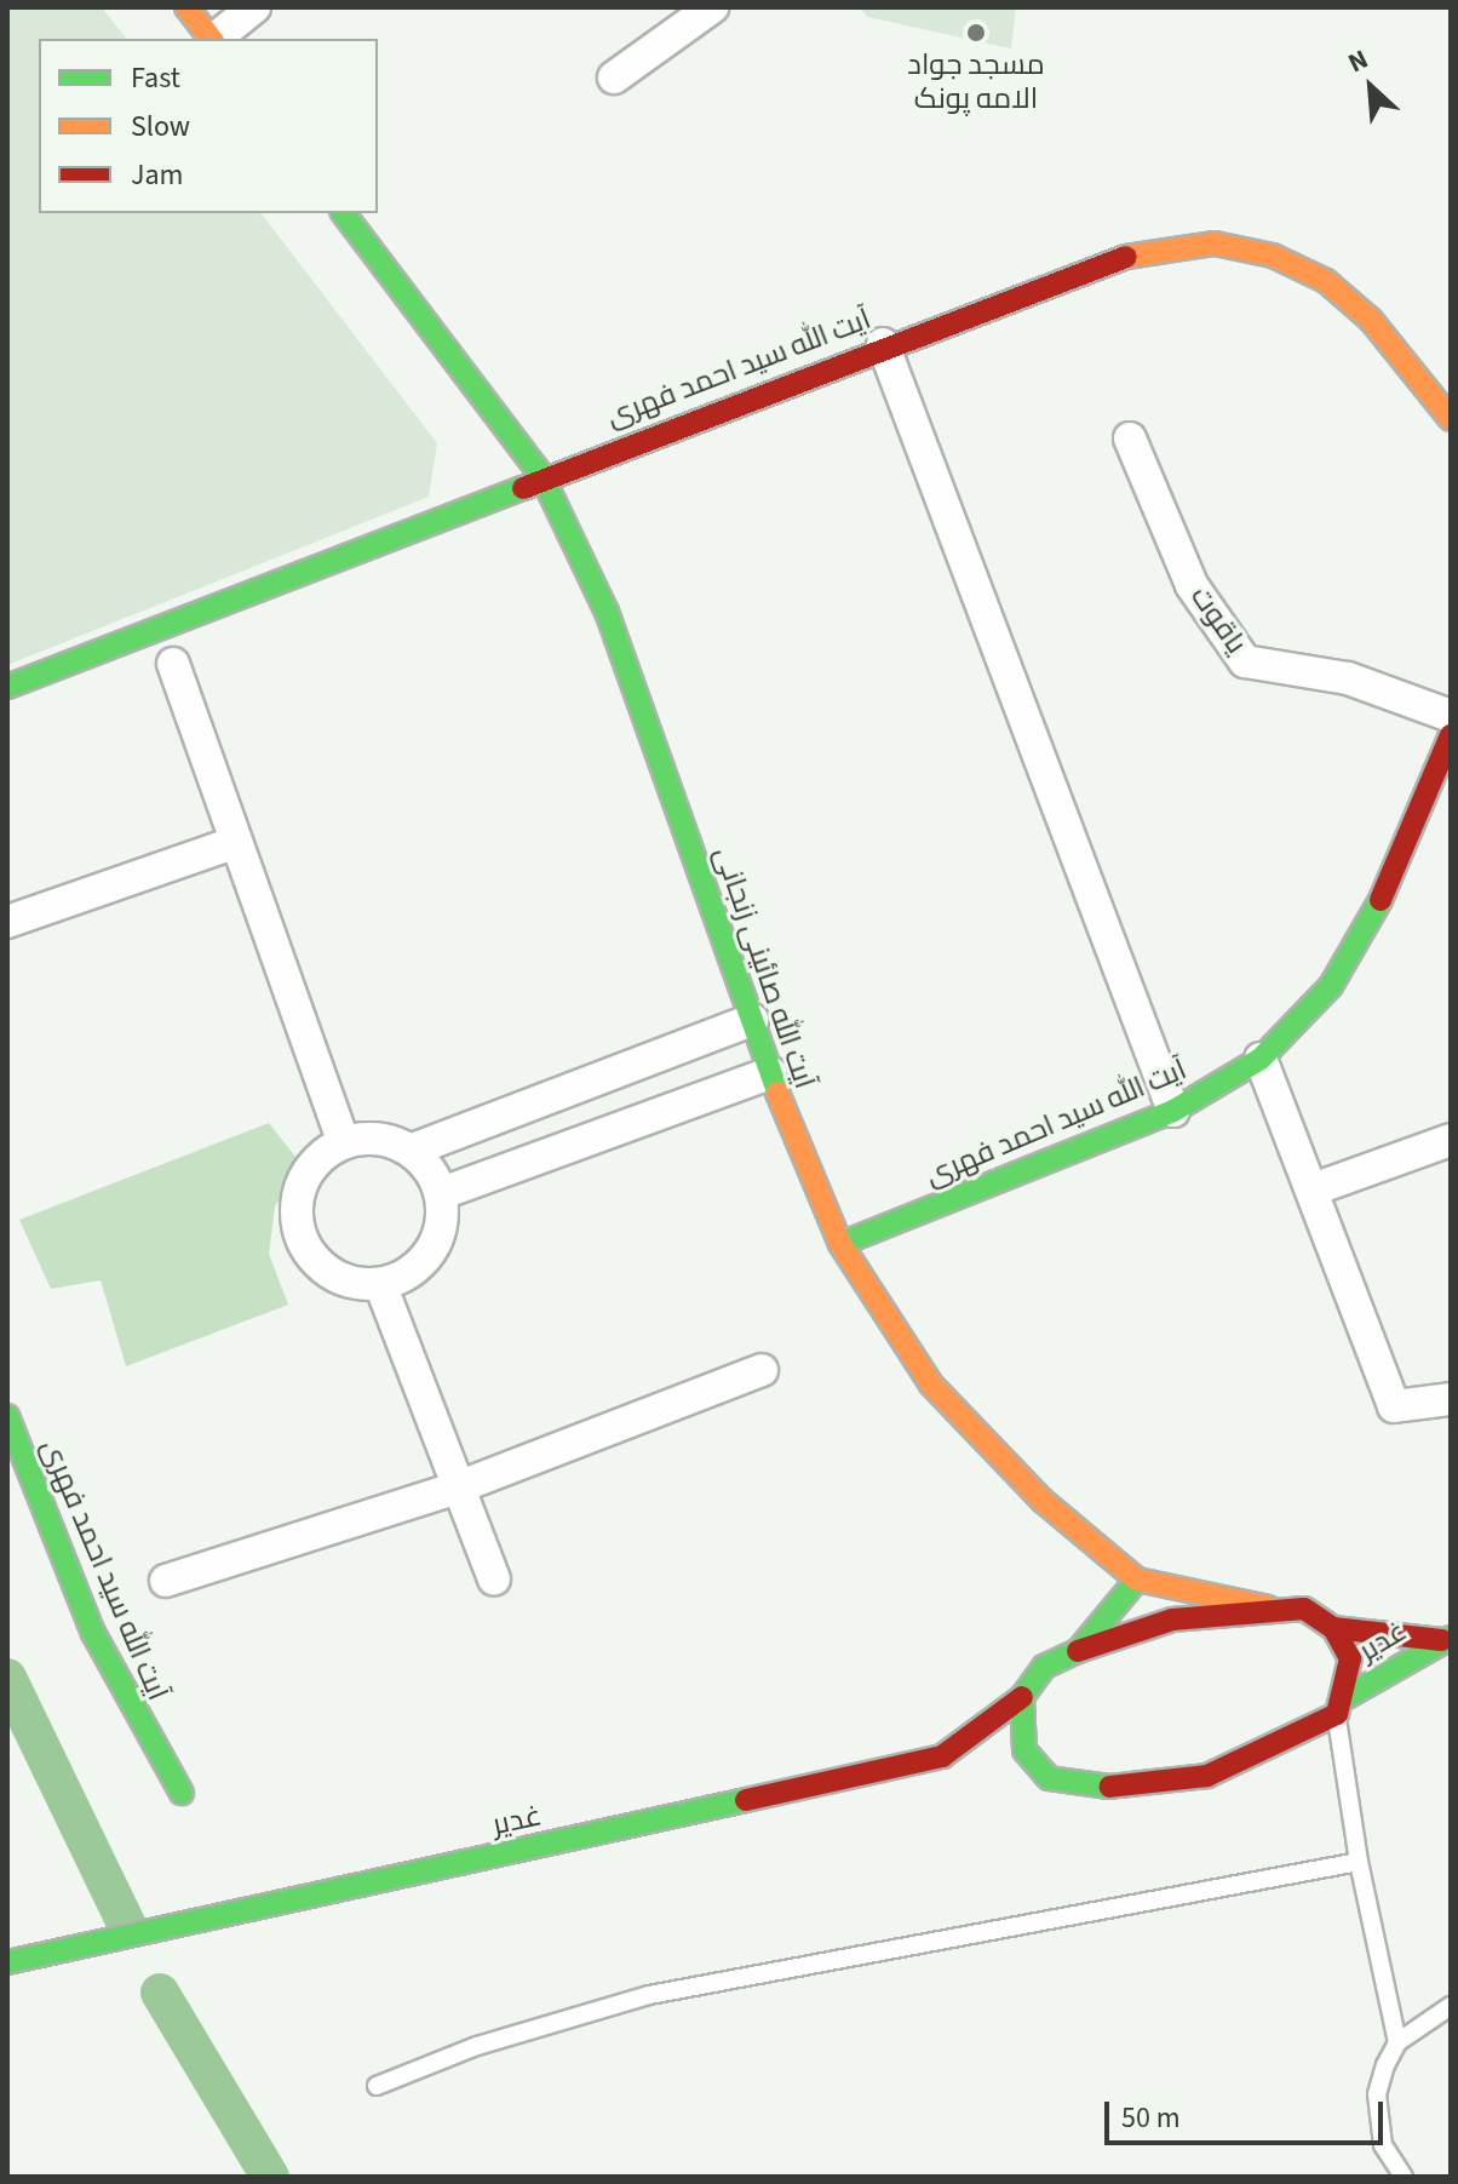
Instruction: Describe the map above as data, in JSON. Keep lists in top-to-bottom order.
{
  "streets": {
    "main road": ["آیت الله سید احمد فهری", "آیت الله صائینی زنجانی", "غدیر"],
    "street": ["یاقوت"]
  },
  "crossings": [
    ["آیت الله سید احمد فهری", "آیت الله صائینی زنجانی"]
  ],
  "places": ["مسجد جواد الامه پونک"],
  "legend": ["Fast", "Slow", "Jam"],
  "scale_bar": "50 m",
  "north": "top left"
}
